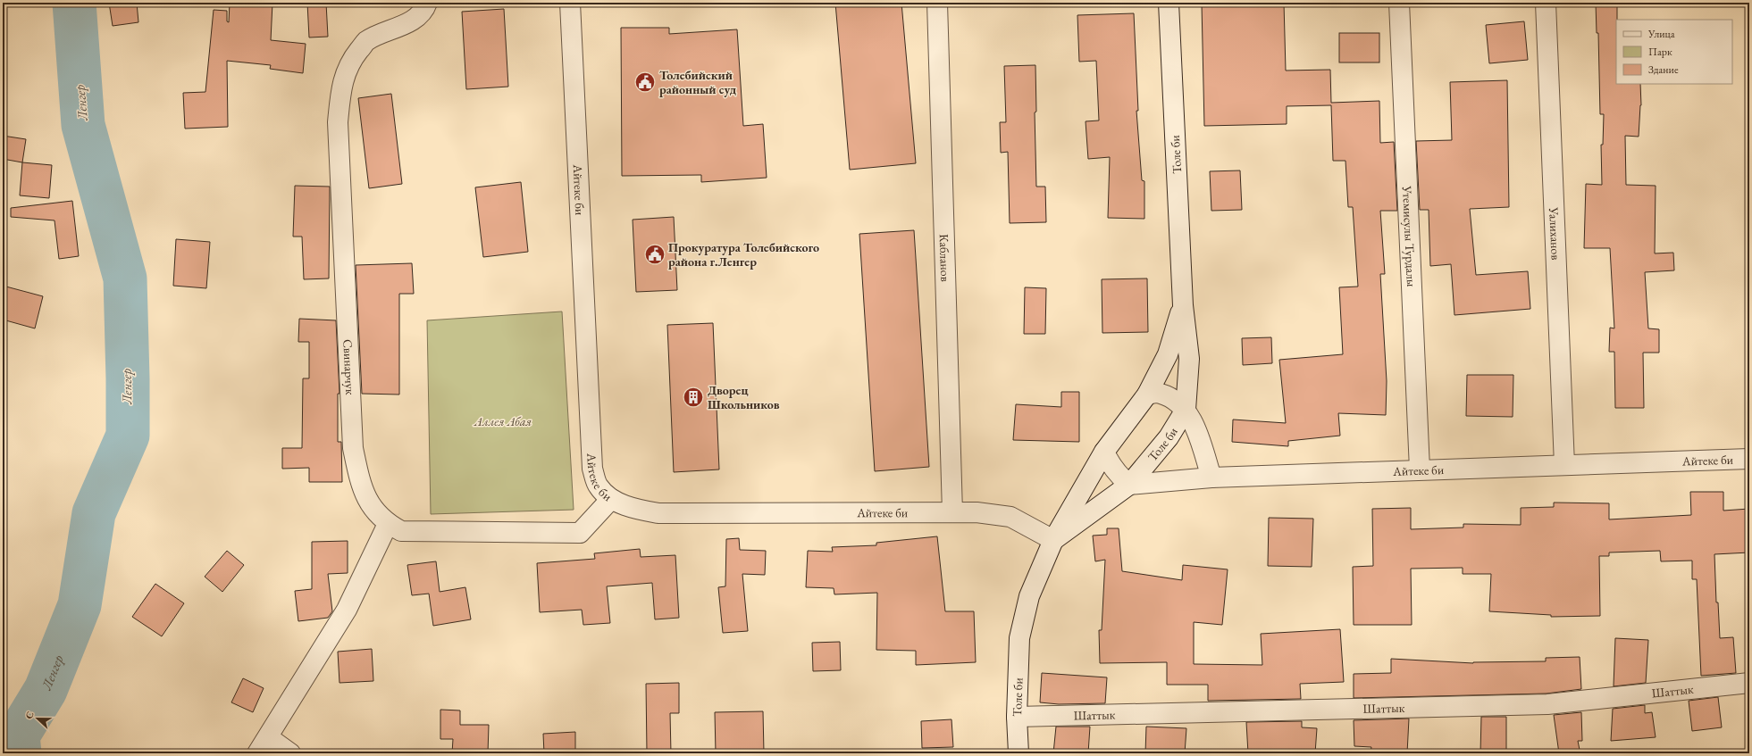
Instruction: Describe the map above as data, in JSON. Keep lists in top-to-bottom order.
{
  "streets": {
    "street": [
      "Толе би",
      "Айтеке би",
      "Уалиханов",
      "Утемисулы Турдалы",
      "Кабланов",
      "Свинарчук",
      "Шаттык"
    ]
  },
  "crossings": [
    ["Толе би", "Айтеке би"],
    ["Толе би", "Шаттык"],
    ["Айтеке би", "Уалиханов"],
    ["Айтеке би", "Утемисулы Турдалы"],
    ["Айтеке би", "Кабланов"],
    ["Айтеке би", "Свинарчук"]
  ],
  "water": ["Ленгер"],
  "parks": ["Аллея Абая"],
  "places": {
    "public building": ["Толебийский районный суд", "Прокуратура Толебийского района г.Ленгер"],
    "building": ["Дворец Школьников"]
  },
  "legend": ["Улица", "Парк", "Здание"],
  "north": "left"
}
